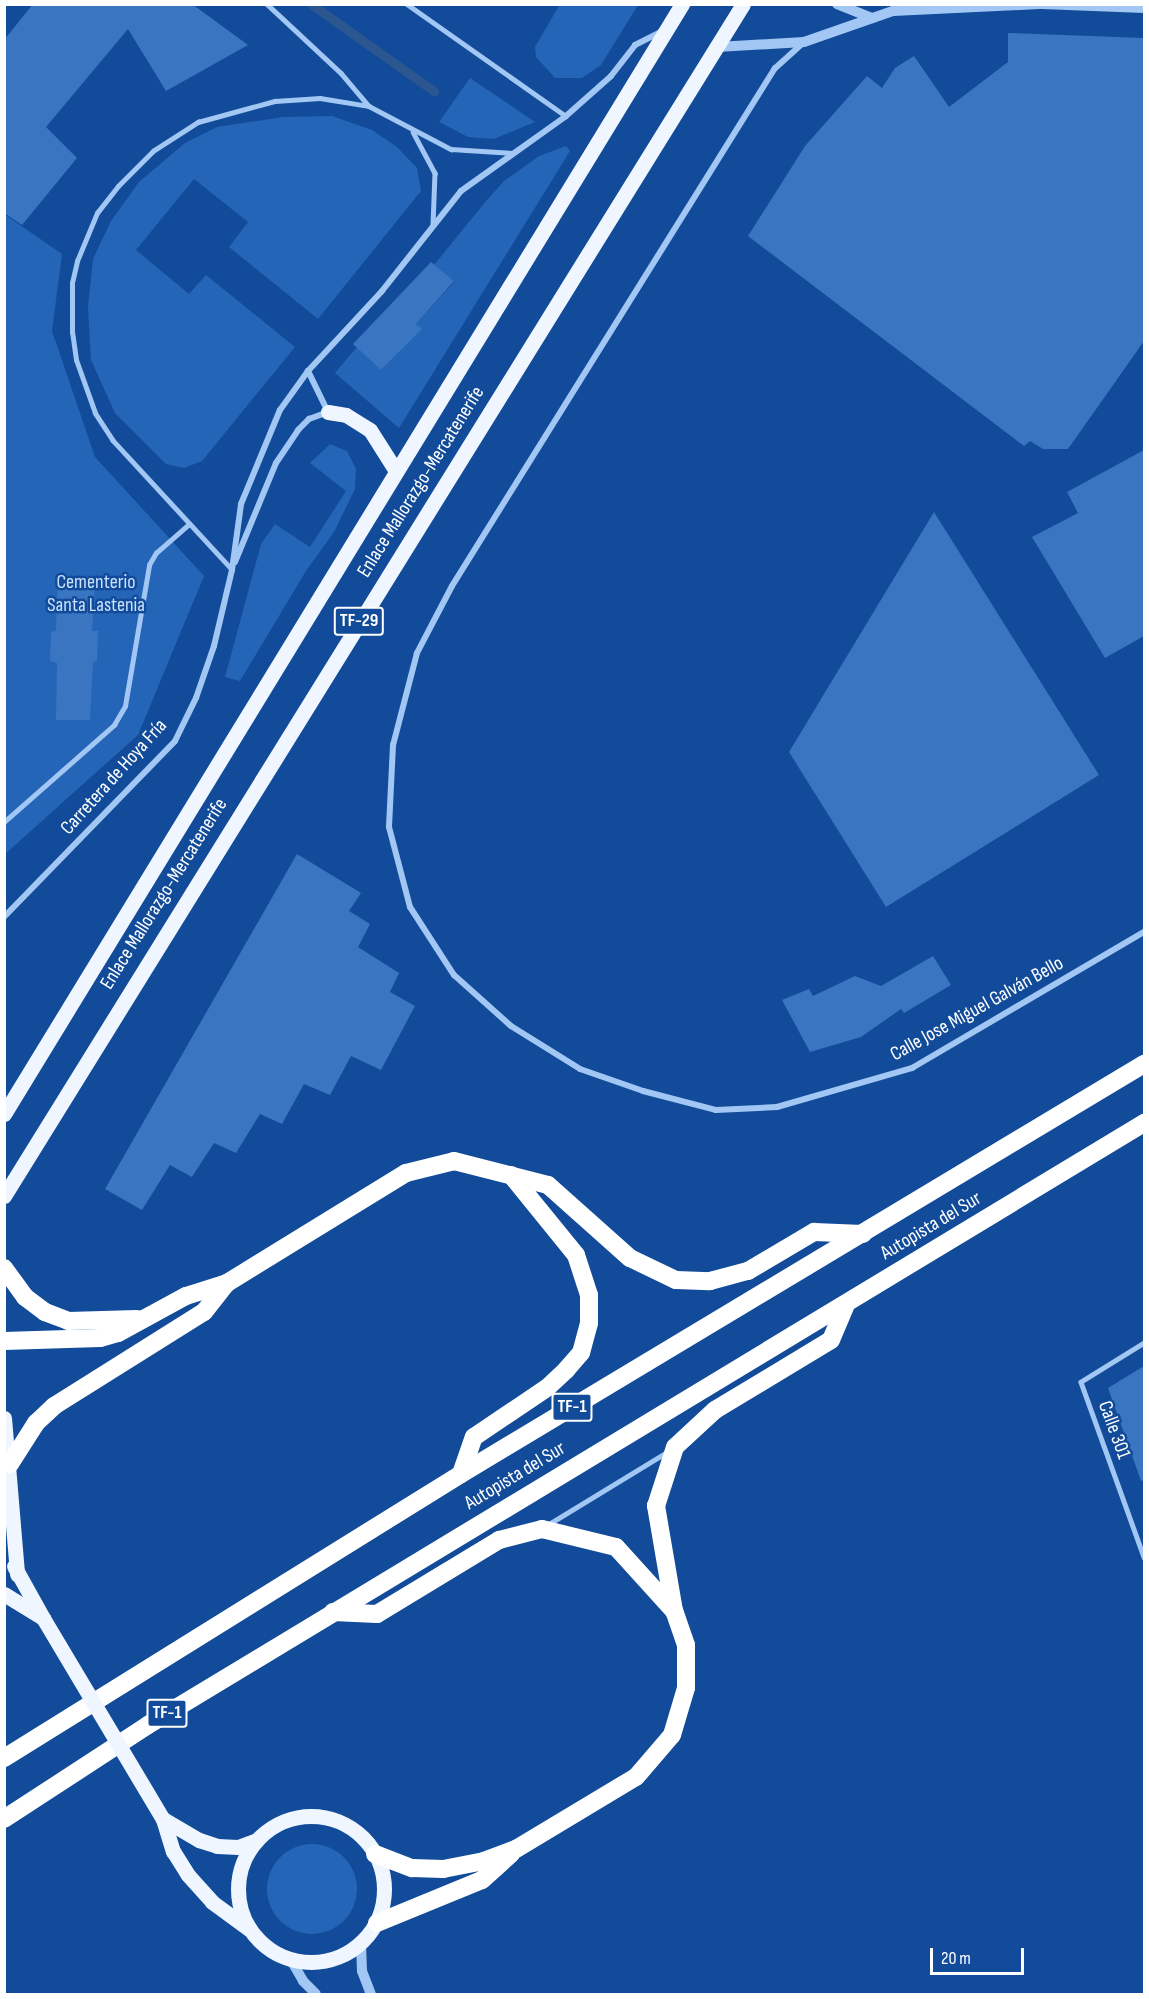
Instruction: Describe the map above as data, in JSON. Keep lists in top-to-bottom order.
{
  "streets": {
    "highway": ["Autopista del Sur", "TF-1"],
    "main road": ["Enlace Mallorazgo-Mercatenerife", "TF-29"],
    "street": ["Carretera de Hoya Fría", "Calle Jose Miguel Galván Bello"],
    "lane": ["Calle 301"]
  },
  "crossings": [
    ["Enlace Mallorazgo-Mercatenerife", "Carretera de Hoya Fría"]
  ],
  "parks": ["Cementerio Santa Lastenia"],
  "scale_bar": "20 m"
}
